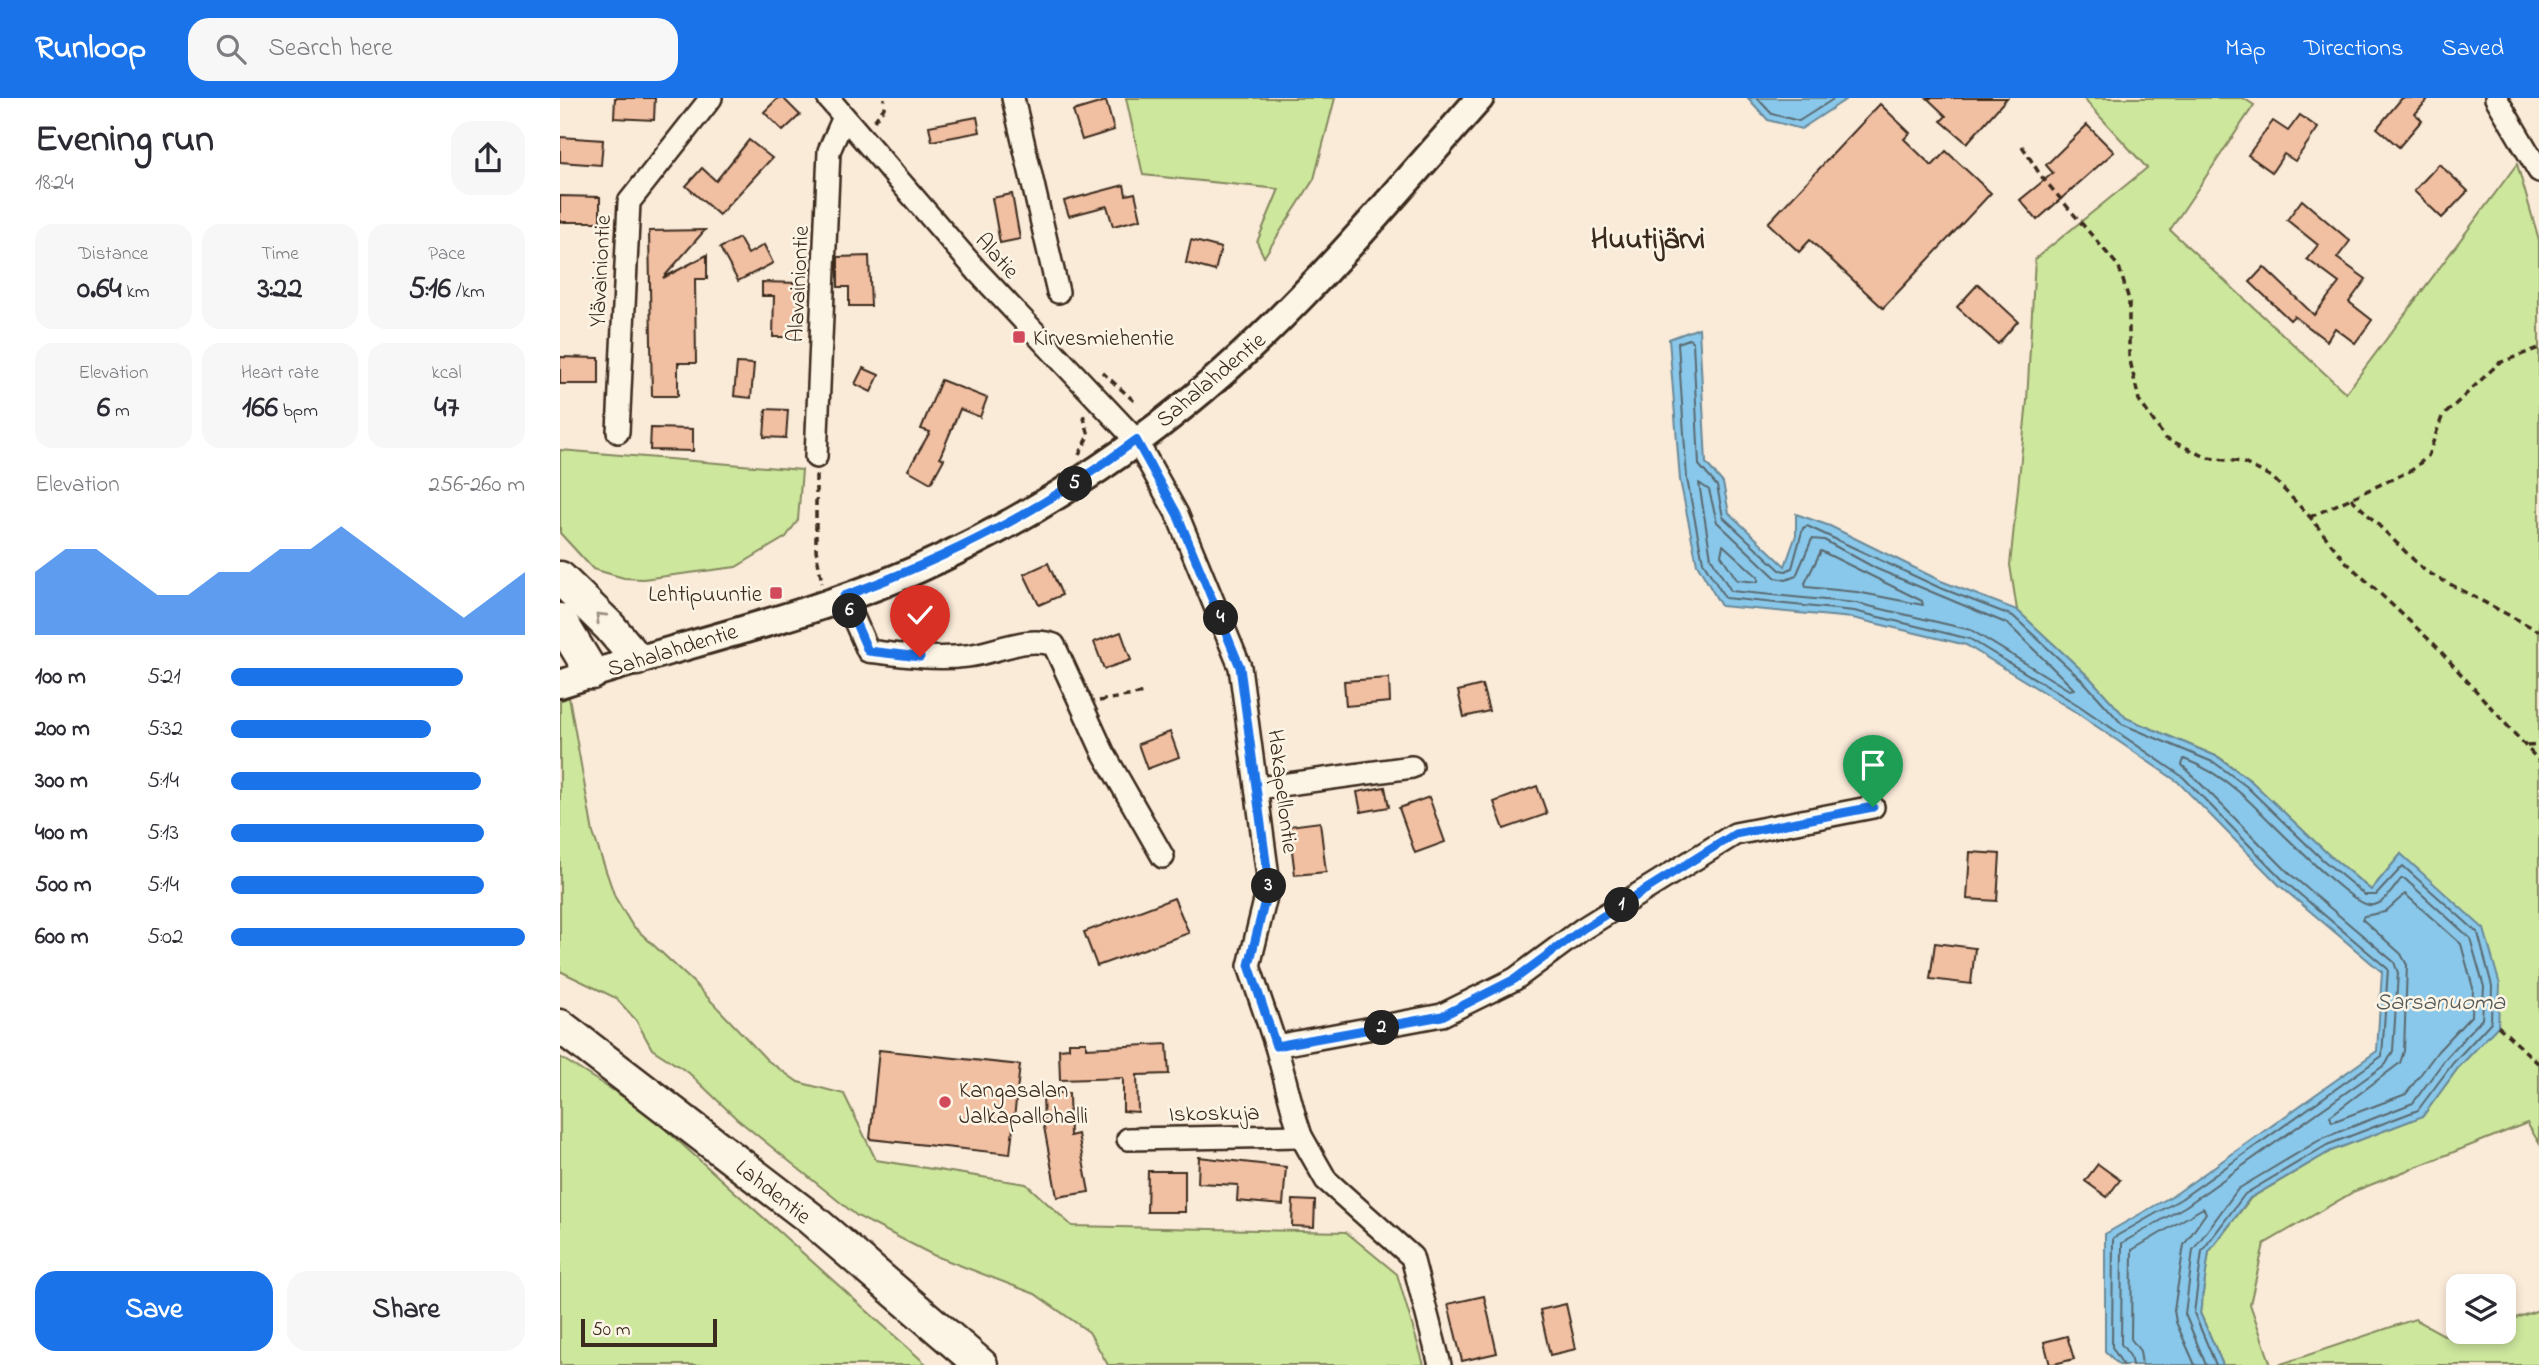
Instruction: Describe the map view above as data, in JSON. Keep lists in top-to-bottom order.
{
  "streets": {
    "highway": ["Lahdentie"],
    "main road": ["Sahalahdentie"],
    "street": [
      "Alatie",
      "Ylävainiontie",
      "Alavainiontie",
      "Hakapellontie",
      "Iskoskuja"
    ]
  },
  "crossings": [
    ["Alatie", "Alavainiontie"],
    ["Alatie", "Sahalahdentie"],
    ["Alatie", "Hakapellontie"],
    ["Sahalahdentie", "Hakapellontie"],
    ["Hakapellontie", "Iskoskuja"]
  ],
  "districts": ["Huutijärvi"],
  "water": ["Sarsanuoma"],
  "places": {
    "transit": ["Kirvesmiehentie", "Lehtipuuntie"],
    "other": ["Kangasalan Jalkapallohalli"]
  },
  "scale_bar": "50 m",
  "page": {
    "header": "Runloop",
    "search": "Search here",
    "nav": ["Map", "Directions", "Saved"],
    "heading": ["Evening run", "18:24"],
    "stats": [
      ["Distance", "0.64 km"],
      ["Time", "3:22"],
      ["Pace", "5:16 /km"],
      ["Elevation", "6 m"],
      ["Heart rate", "166 bpm"],
      ["kcal", "47"]
    ],
    "chart": ["Elevation", "256–260 m"],
    "pins": [
      "5",
      "6",
      "4",
      "3",
      "1",
      "2"
    ],
    "list": [
      {
        "name": "100 m",
        "note": "5:21"
      },
      {
        "name": "200 m",
        "note": "5:32"
      },
      {
        "name": "300 m",
        "note": "5:14"
      },
      {
        "name": "400 m",
        "note": "5:13"
      },
      {
        "name": "500 m",
        "note": "5:14"
      },
      {
        "name": "600 m",
        "note": "5:02"
      }
    ],
    "buttons": ["Save", "Share"],
    "scale": "50 m"
  }
}
